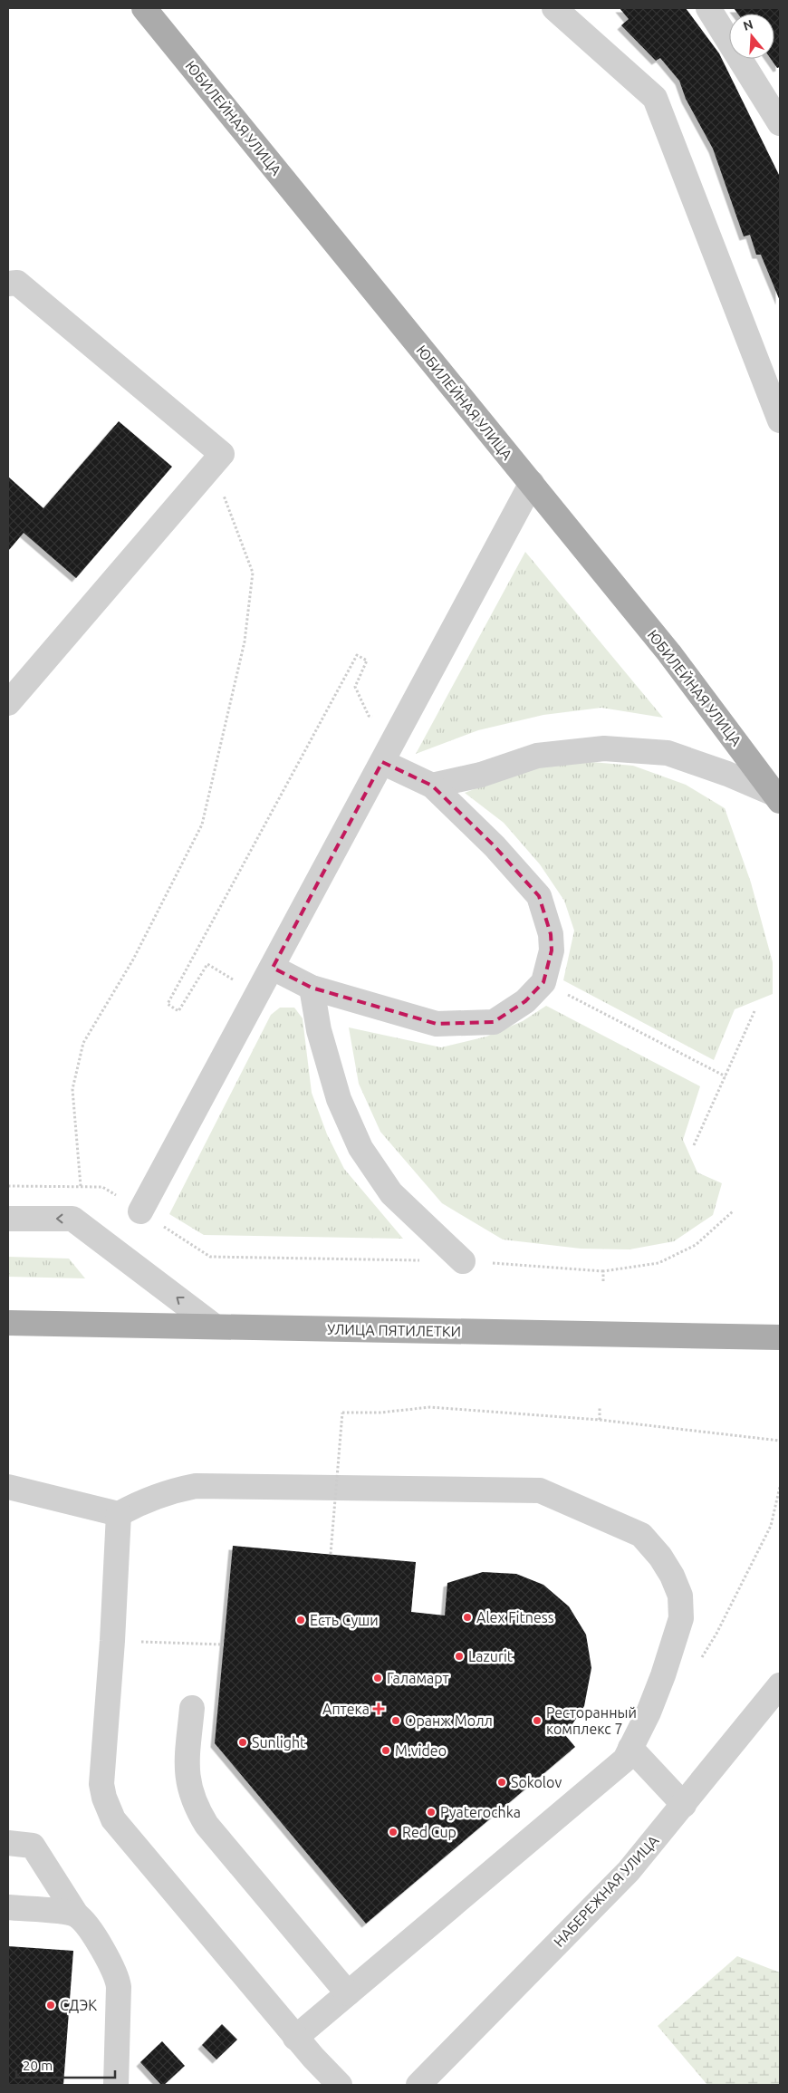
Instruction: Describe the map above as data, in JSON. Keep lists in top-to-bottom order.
{
  "streets": {
    "main road": ["ЮБИЛЕЙНАЯ УЛИЦА", "УЛИЦА ПЯТИЛЕТКИ"],
    "street": ["НАБЕРЕЖНАЯ УЛИЦА"]
  },
  "places": {
    "other": [
      "Alex Fitness",
      "Есть Суши",
      "Lazurit",
      "Галамарт",
      "Оранж Молл",
      "Ресторанный комплекс 7",
      "Sunlight",
      "M.video",
      "Sokolov",
      "Pyaterochka",
      "Red Cup",
      "СДЭК"
    ],
    "health": ["Аптека"]
  },
  "scale_bar": "20 m",
  "north": "top"
}
